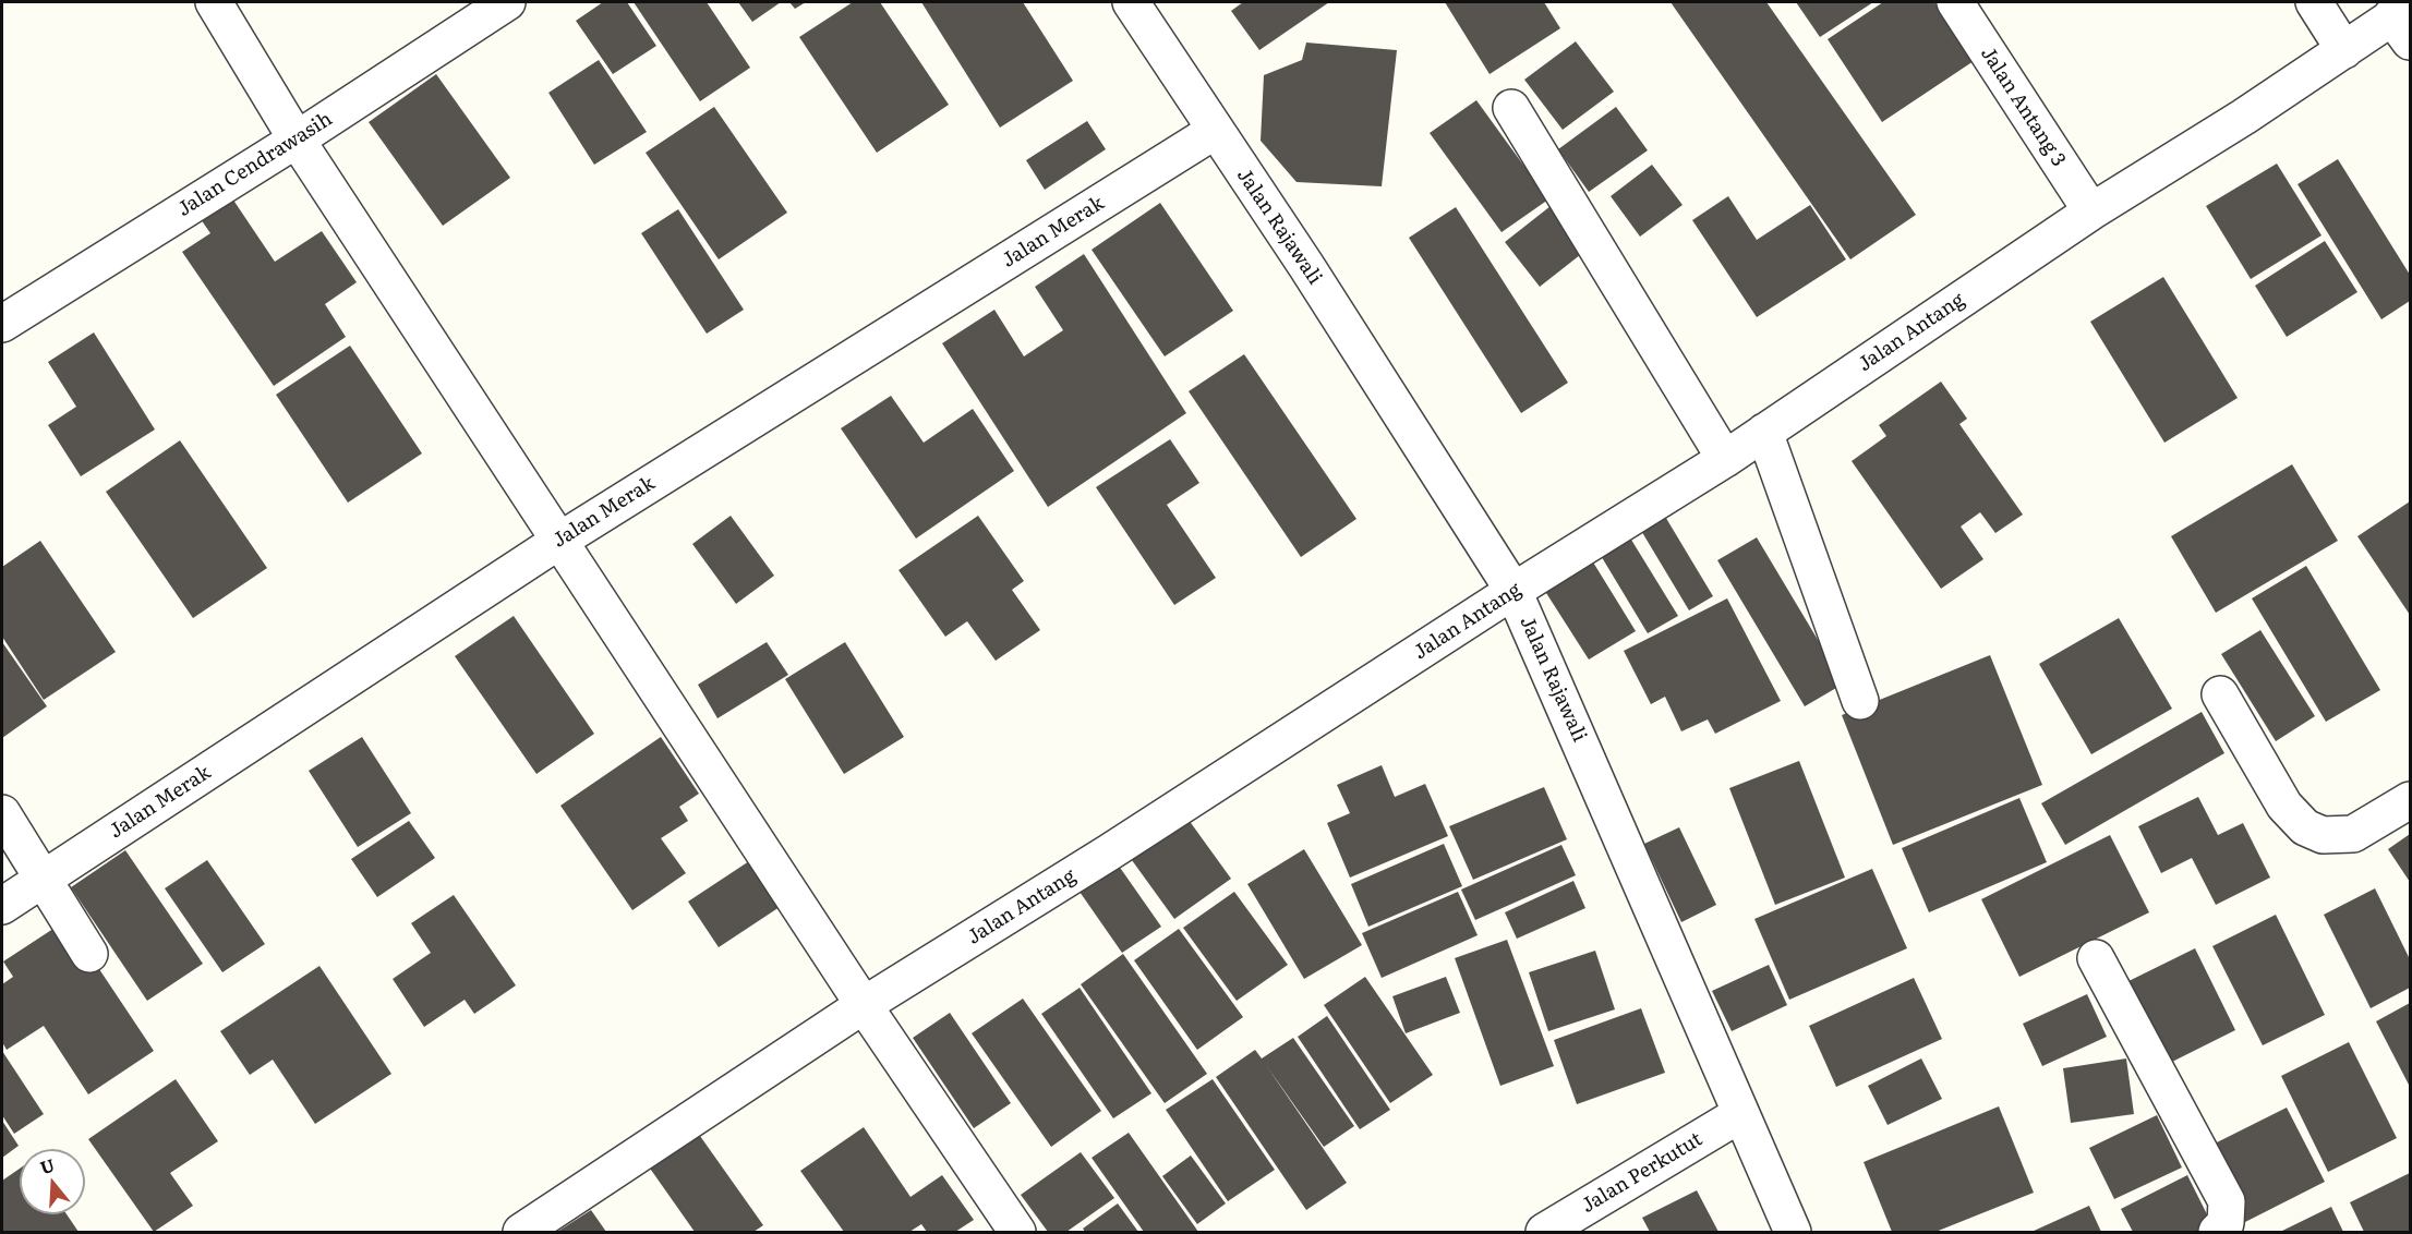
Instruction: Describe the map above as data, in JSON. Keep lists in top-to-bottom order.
{
  "streets": {
    "street": [
      "Jalan Antang 3",
      "Jalan Cendrawasih",
      "Jalan Rajawali",
      "Jalan Merak",
      "Jalan Antang",
      "Jalan Perkutut"
    ]
  },
  "crossings": [
    ["Jalan Antang 3", "Jalan Antang"],
    ["Jalan Rajawali", "Jalan Merak"],
    ["Jalan Rajawali", "Jalan Antang"],
    ["Jalan Rajawali", "Jalan Perkutut"]
  ],
  "north": "top"
}
